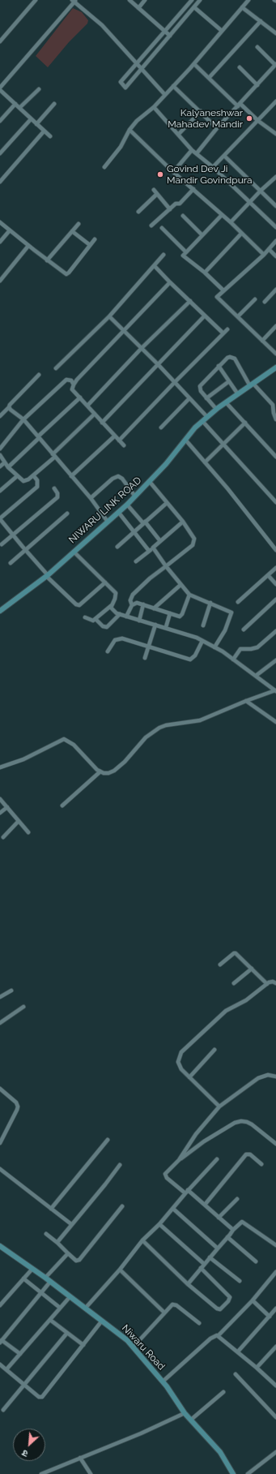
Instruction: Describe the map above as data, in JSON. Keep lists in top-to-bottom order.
{
  "streets": {
    "street": ["NIWARU LINK ROAD", "Niwaru Road"]
  },
  "places": ["Kalyaneshwar Mahadev Mandir", "Govind Dev Ji Mandir Govindpura"],
  "north": "bottom left"
}
